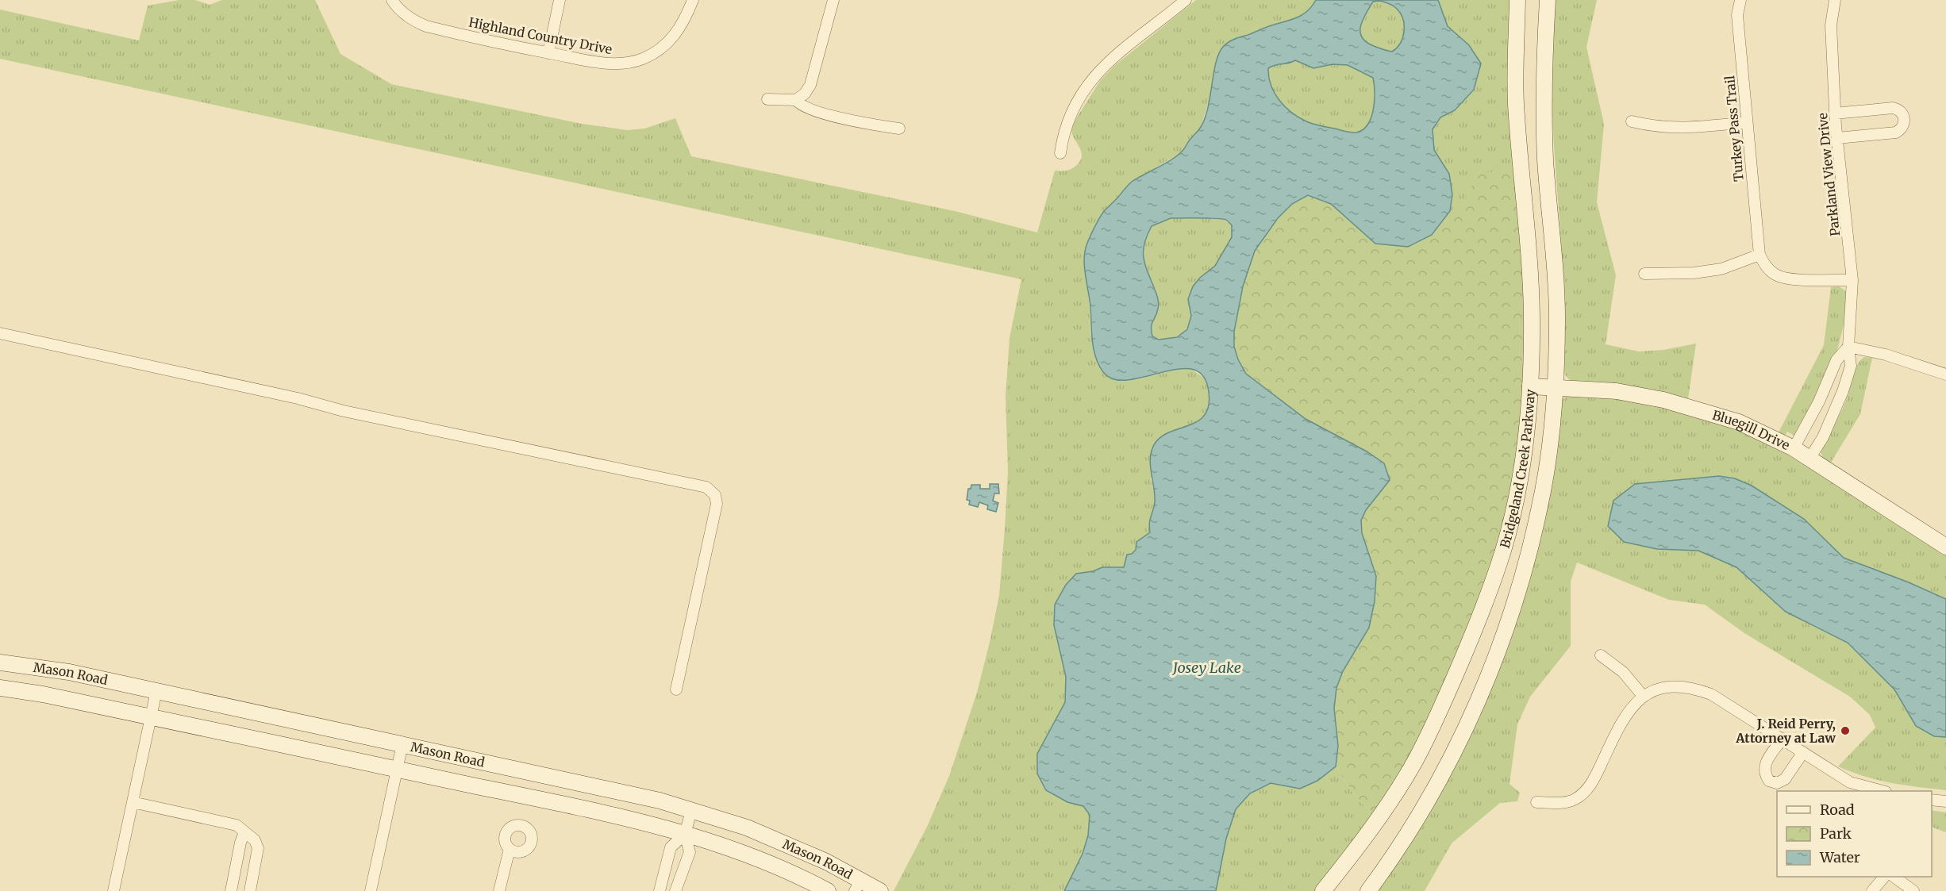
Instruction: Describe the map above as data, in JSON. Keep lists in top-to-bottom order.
{
  "streets": {
    "main road": ["Bluegill Drive", "Bridgeland Creek Parkway", "Mason Road"],
    "street": ["Highland Country Drive", "Turkey Pass Trail", "Parkland View Drive"]
  },
  "crossings": [
    ["Parkland View Drive", "Bluegill Drive"],
    ["Bluegill Drive", "Bridgeland Creek Parkway"]
  ],
  "water": ["Josey Lake"],
  "places": ["J. Reid Perry, Attorney at Law"],
  "legend": ["Road", "Park", "Water"]
}
